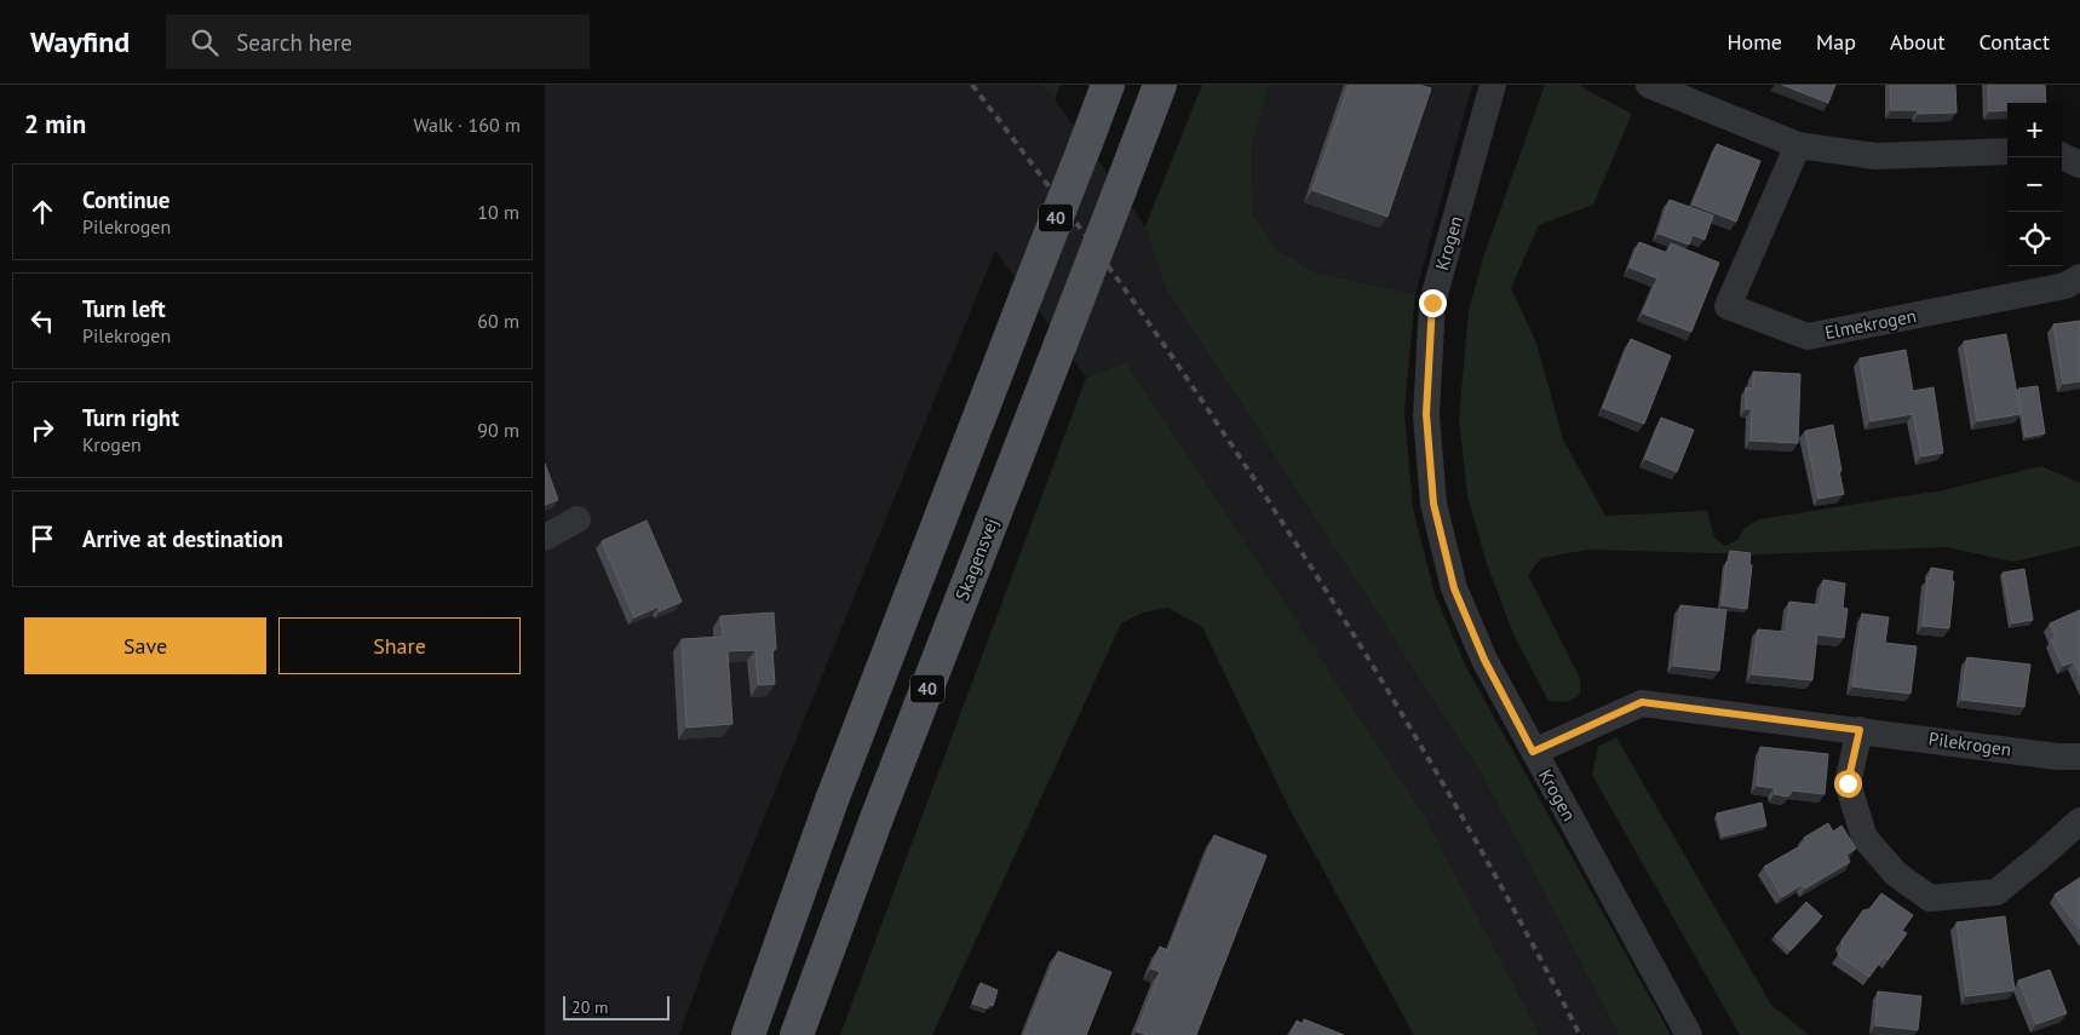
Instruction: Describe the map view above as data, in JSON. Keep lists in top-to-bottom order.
{
  "streets": {
    "main road": ["40", "Skagensvej"],
    "street": ["Krogen", "Elmekrogen", "Pilekrogen"]
  },
  "crossings": [
    ["Krogen", "Pilekrogen"]
  ],
  "scale_bar": "20 m",
  "page": {
    "header": "Wayfind",
    "search": "Search here",
    "nav": [
      "Home",
      "Map",
      "About",
      "Contact"
    ],
    "heading": ["2 min", "Walk · 160 m"],
    "map_buttons": ["+", "−"],
    "list": [
      ["Continue", "Pilekrogen", "10 m"],
      ["Turn left", "Pilekrogen", "60 m"],
      ["Turn right", "Krogen", "90 m"],
      "Arrive at destination"
    ],
    "buttons": ["Save", "Share"],
    "scale": "20 m"
  }
}
